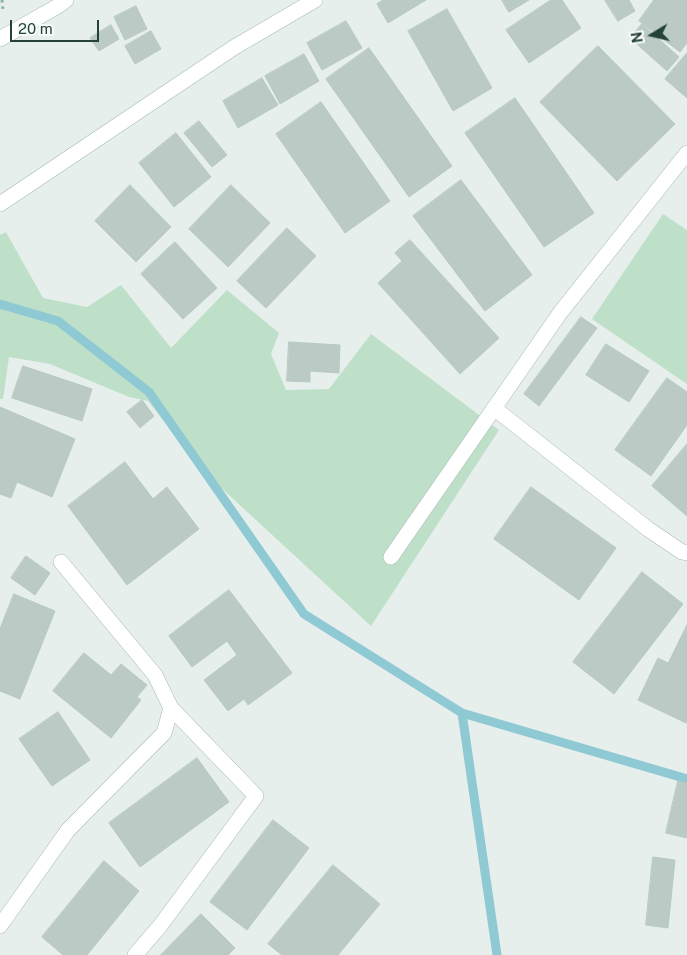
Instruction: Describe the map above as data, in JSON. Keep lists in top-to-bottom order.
{
  "scale_bar": "20 m",
  "north": "left"
}
